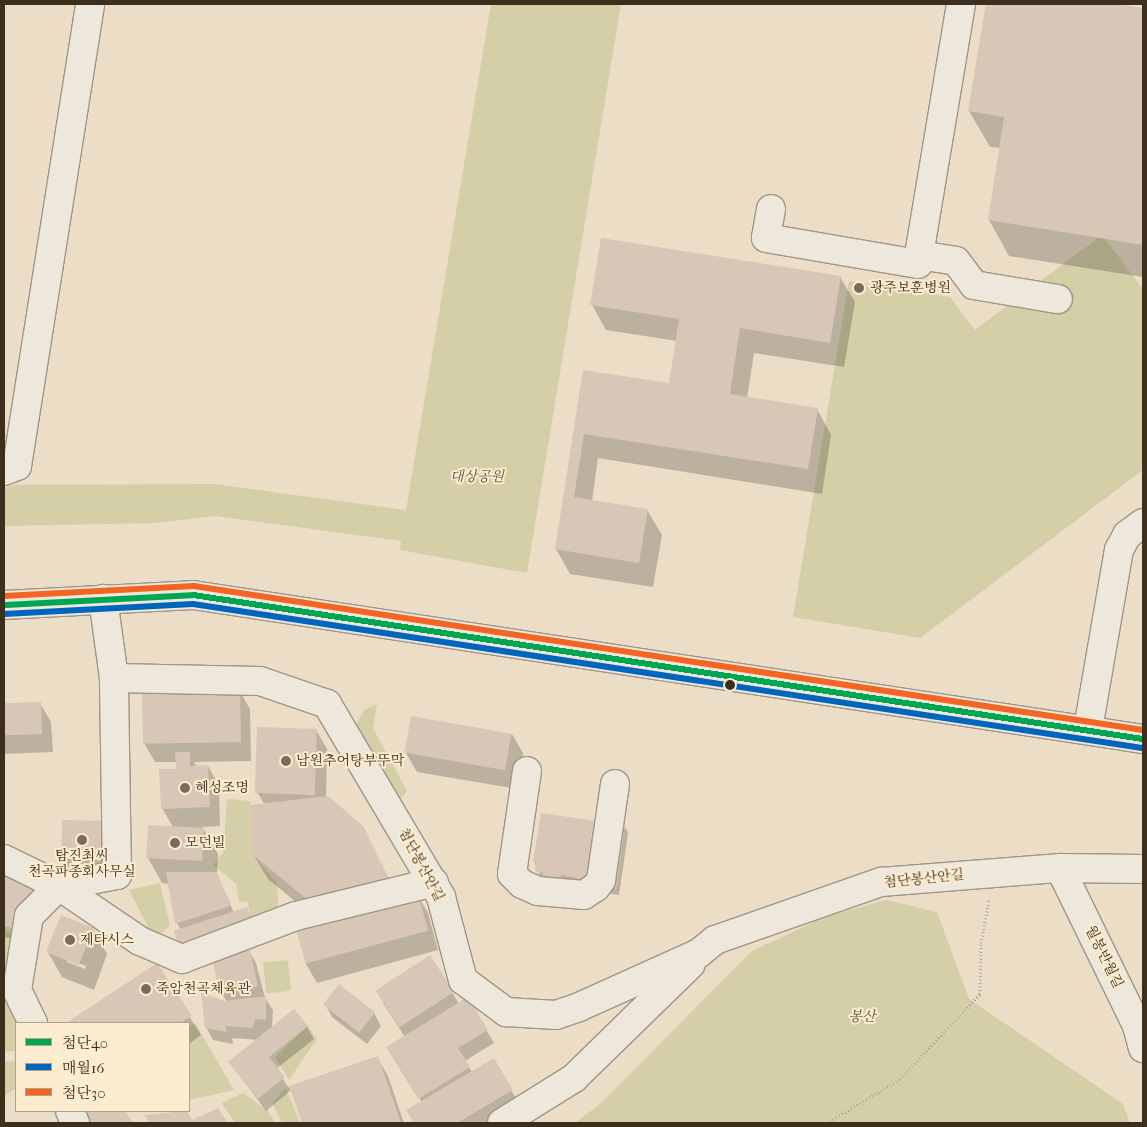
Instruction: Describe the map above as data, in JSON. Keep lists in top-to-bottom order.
{
  "streets": {
    "street": ["첨단봉산안길", "월봉반월길"]
  },
  "crossings": [
    ["첨단봉산안길", "월봉반월길"]
  ],
  "parks": ["대상공원", "봉산"],
  "places": [
    "광주보훈병원",
    "남원추어탕부뚜막",
    "혜성조명",
    "탐진최씨 천곡파종회사무실",
    "모던빌",
    "제타시스",
    "죽암천곡체육관"
  ],
  "lines": ["transit line 첨단30", "transit line 첨단40", "transit line 매월16"],
  "legend": ["첨단40", "매월16", "첨단30"]
}
